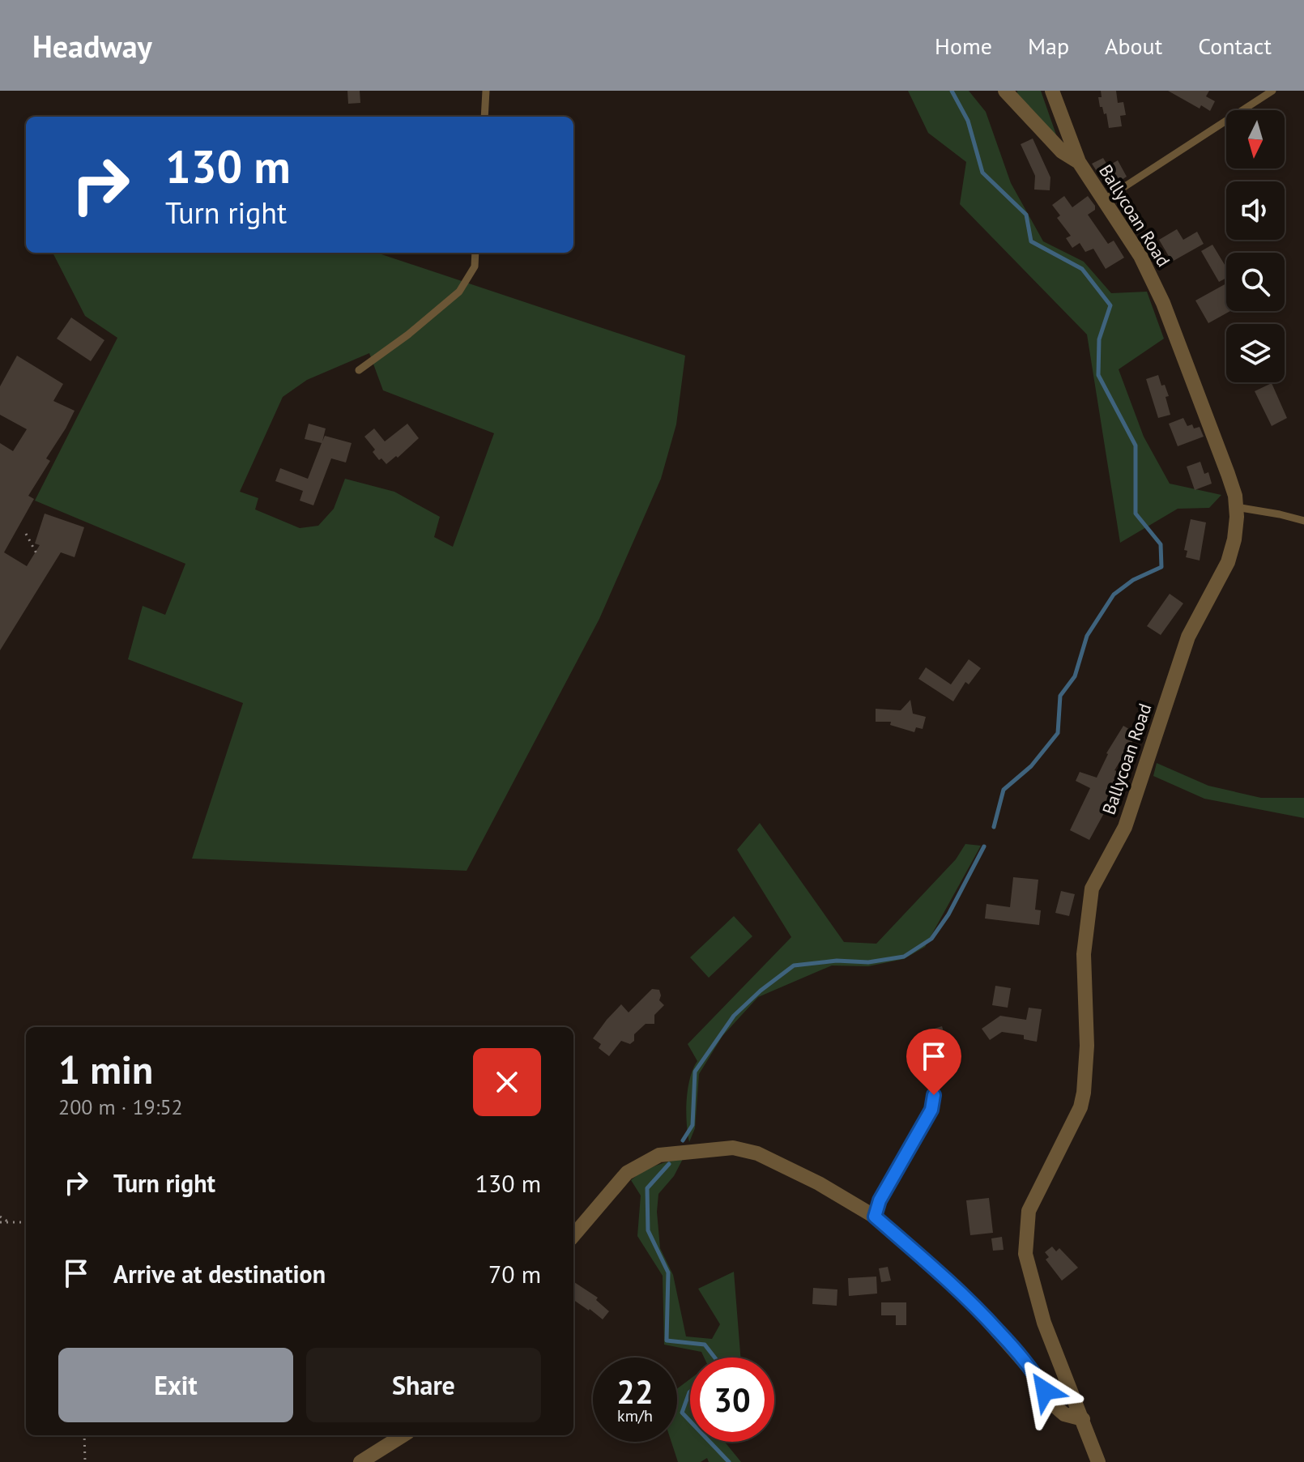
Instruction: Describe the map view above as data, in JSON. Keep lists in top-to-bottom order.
{
  "streets": {
    "street": ["Ballycoan Road"]
  },
  "north": "bottom",
  "page": {
    "header": "Headway",
    "nav": [
      "Home",
      "Map",
      "About",
      "Contact"
    ],
    "turn": ["130 m", "Turn right"],
    "heading": ["1 min", "200 m · 19:52"],
    "list": [
      {
        "name": "Turn right",
        "value": "130 m"
      },
      {
        "name": "Arrive at destination",
        "value": "70 m"
      }
    ],
    "buttons": ["Exit", "Share"],
    "speed": "22 km/h",
    "limit": "30"
  }
}
